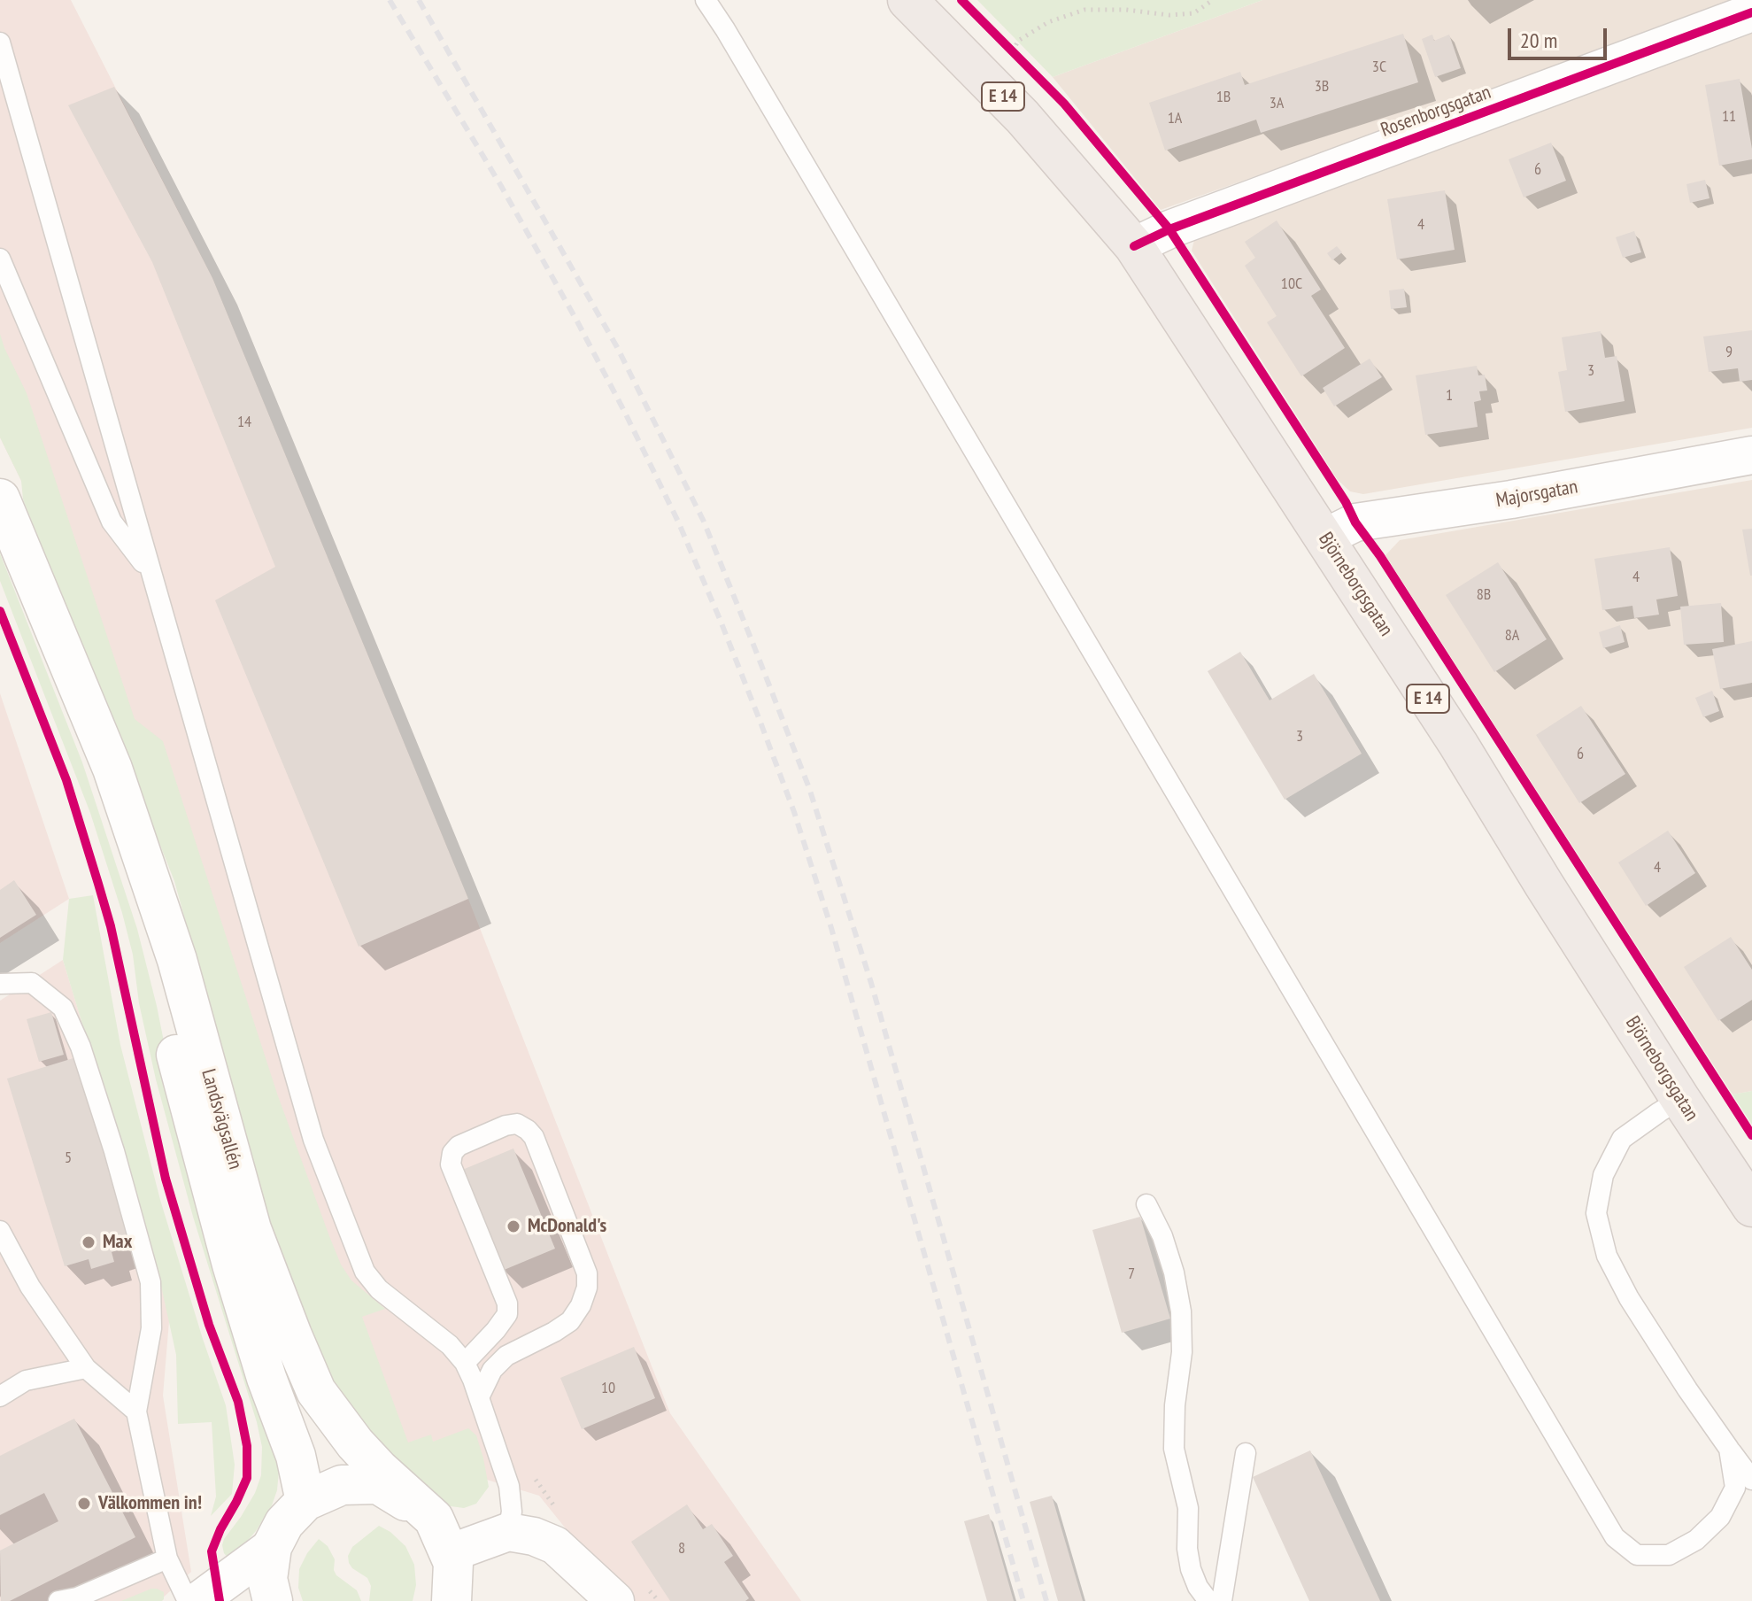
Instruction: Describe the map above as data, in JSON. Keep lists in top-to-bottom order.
{
  "streets": {
    "highway": ["E 14", "Björneborgsgatan"],
    "main road": ["Landsvägsallén"],
    "street": ["Rosenborgsgatan", "Majorsgatan"]
  },
  "crossings": [
    ["Rosenborgsgatan", "Björneborgsgatan"],
    ["Majorsgatan", "Björneborgsgatan"]
  ],
  "places": ["McDonald's", "Max", "Välkommen in!"],
  "house_numbers": [
    "3C",
    "3B",
    "1B",
    "3A",
    "11",
    "1A",
    "6",
    "4",
    "10C",
    "9",
    "3",
    "1",
    "14",
    "4",
    "8B",
    "8A",
    "3",
    "6",
    "4",
    "5",
    "7",
    "10",
    "8"
  ],
  "scale_bar": "20 m"
}
